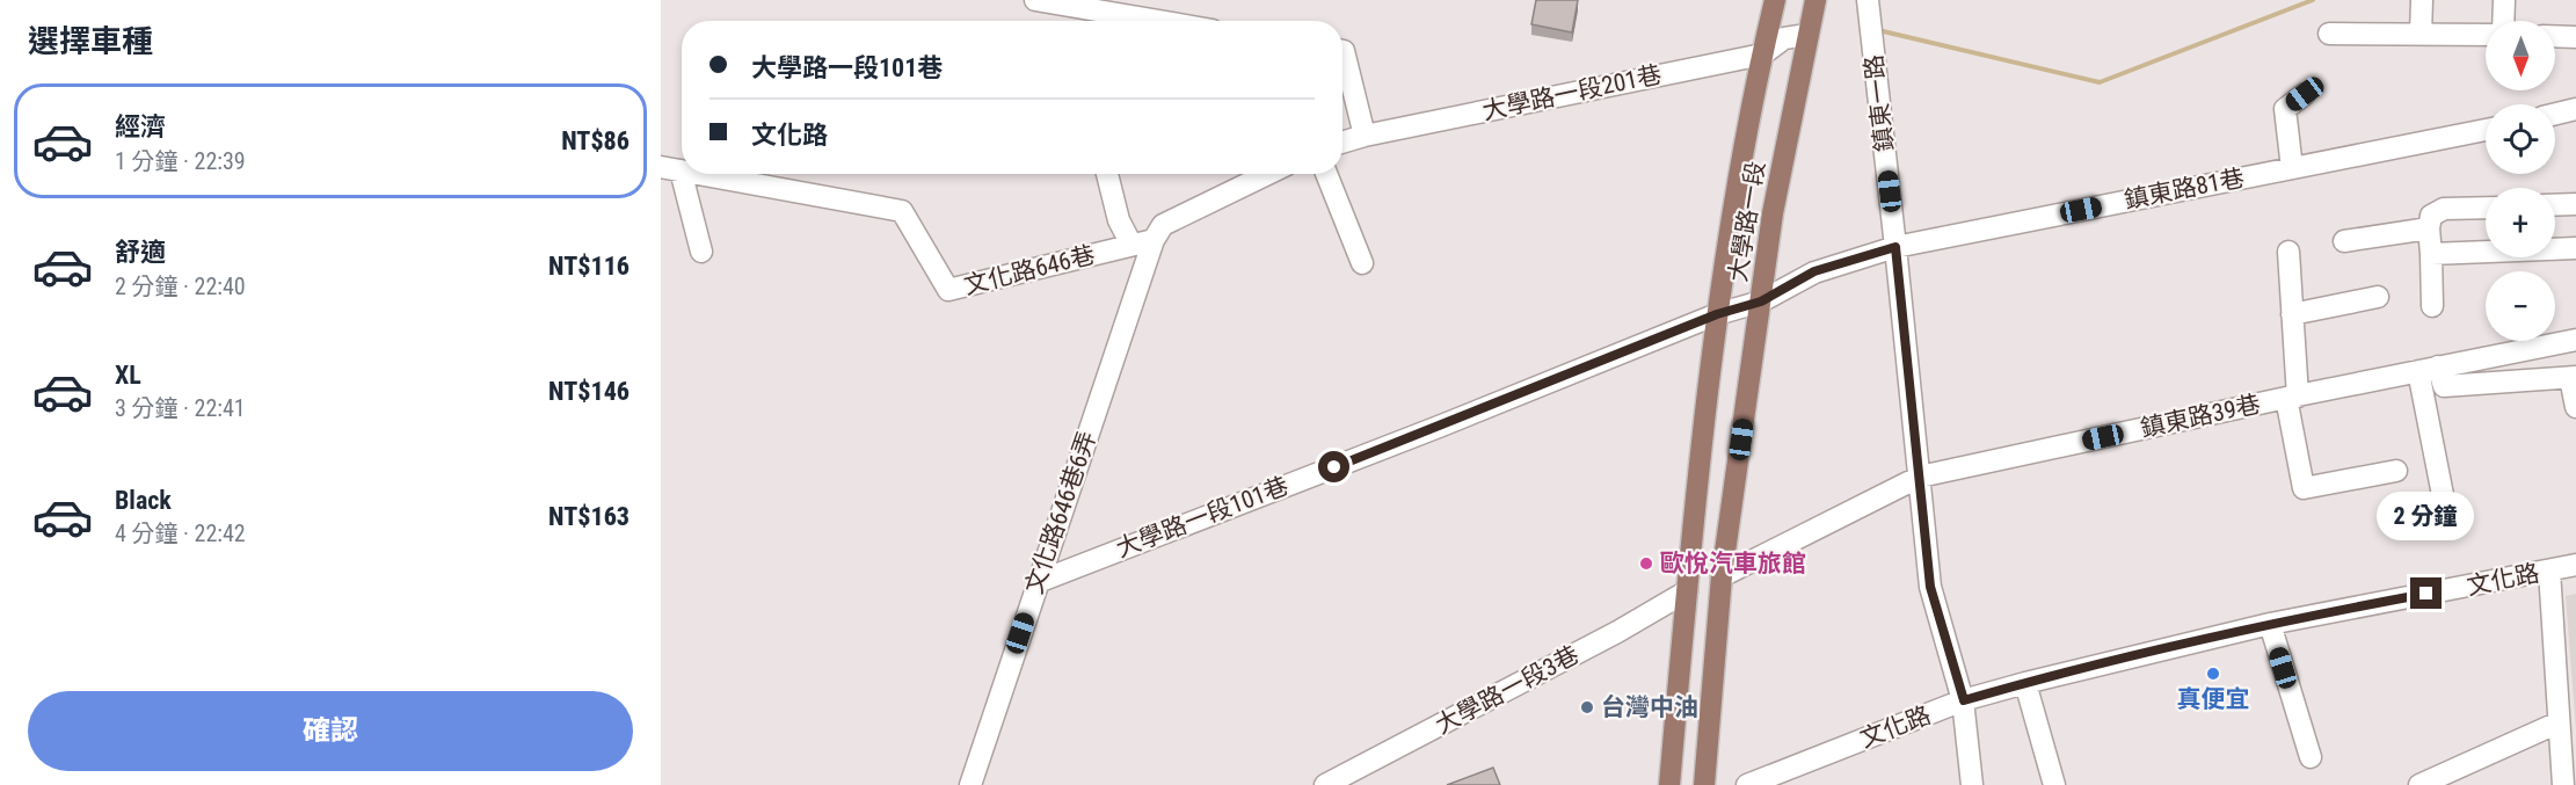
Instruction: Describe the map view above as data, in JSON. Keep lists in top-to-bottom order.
{
  "streets": {
    "main road": ["大學路一段"],
    "street": [
      "大學路一段201巷",
      "鎮東一路",
      "鎮東路81巷",
      "文化路646巷",
      "鎮東路39巷",
      "文化路646巷6弄",
      "大學路一段101巷",
      "文化路",
      "大學路一段3巷"
    ]
  },
  "crossings": [
    ["大學路一段201巷", "大學路一段"],
    ["鎮東一路", "鎮東路81巷"],
    ["鎮東一路", "鎮東路39巷"],
    ["鎮東一路", "文化路"],
    ["鎮東路81巷", "大學路一段"],
    ["鎮東路81巷", "大學路一段101巷"],
    ["大學路一段", "鎮東路39巷"],
    ["大學路一段", "大學路一段101巷"],
    ["大學路一段", "大學路一段3巷"],
    ["文化路646巷", "文化路646巷6弄"],
    ["文化路646巷6弄", "大學路一段101巷"]
  ],
  "places": ["歐悅汽車旅館", "真便宜", "台灣中油"],
  "north": "bottom",
  "page": {
    "heading": "選擇車種",
    "map_buttons": ["+", "−"],
    "banner": ["大學路一段101巷", "文化路"],
    "list": [
      {
        "name": "經濟",
        "note": "1 分鐘 · 22:39",
        "value": "NT$86"
      },
      {
        "name": "舒適",
        "note": "2 分鐘 · 22:40",
        "value": "NT$116"
      },
      {
        "name": "XL",
        "note": "3 分鐘 · 22:41",
        "value": "NT$146"
      },
      {
        "name": "Black",
        "note": "4 分鐘 · 22:42",
        "value": "NT$163"
      }
    ],
    "bubble": "2 分鐘",
    "buttons": "確認"
  }
}
